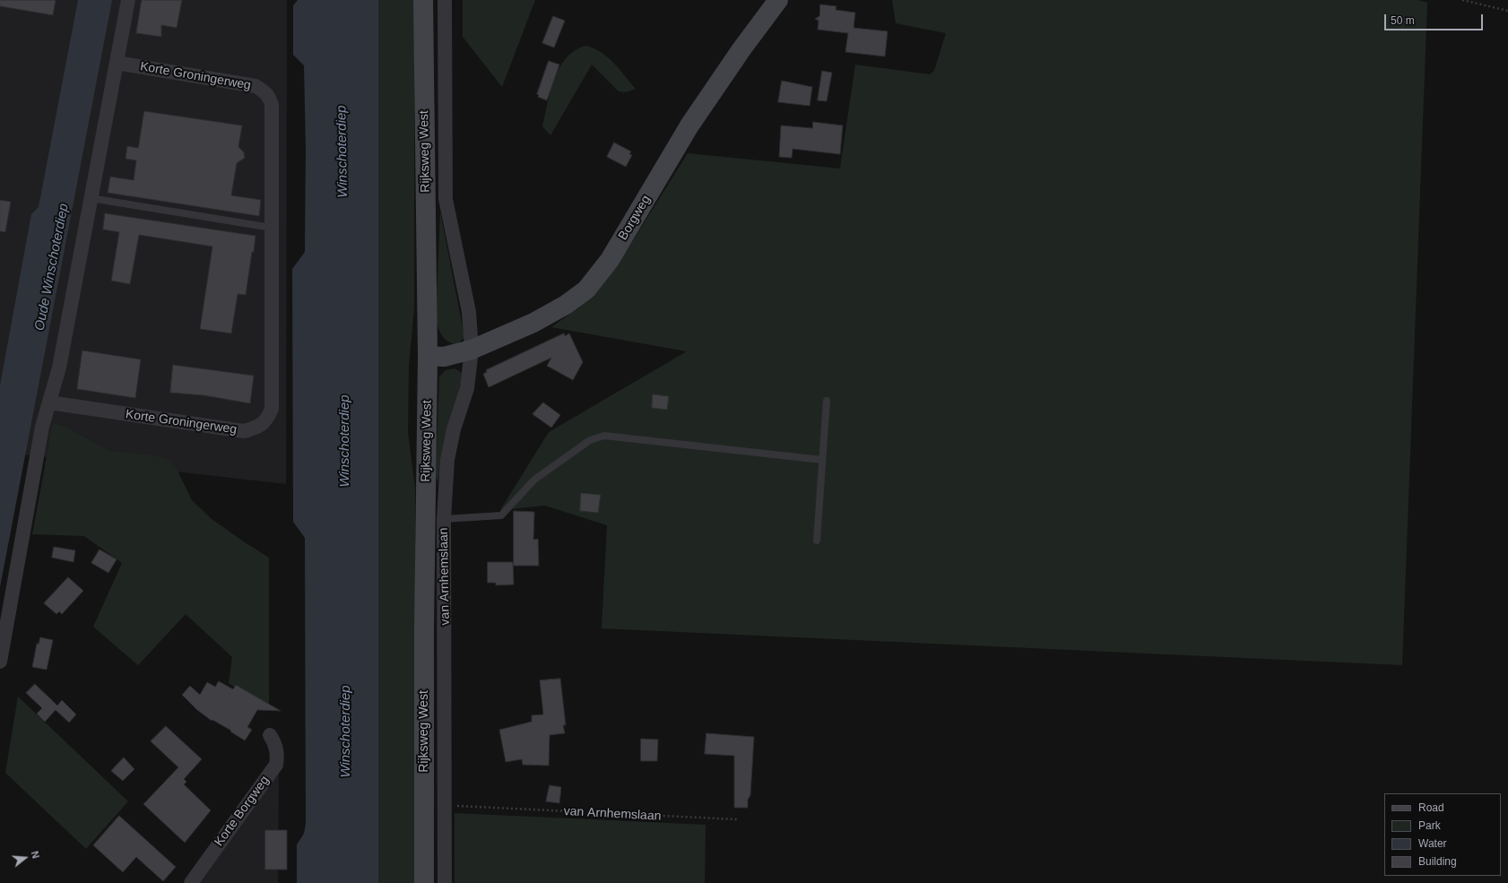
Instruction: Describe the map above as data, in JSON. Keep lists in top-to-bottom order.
{
  "streets": {
    "main road": ["Rijksweg West", "Borgweg"],
    "street": ["Korte Groningerweg", "van Arnhemslaan", "Korte Borgweg"]
  },
  "crossings": [
    ["Rijksweg West", "Borgweg"],
    ["Rijksweg West", "van Arnhemslaan"],
    ["Borgweg", "van Arnhemslaan"]
  ],
  "water": ["Winschoterdiep", "Oude Winschoterdiep"],
  "legend": [
    "Road",
    "Park",
    "Water",
    "Building"
  ],
  "scale_bar": "50 m",
  "north": "right"
}
